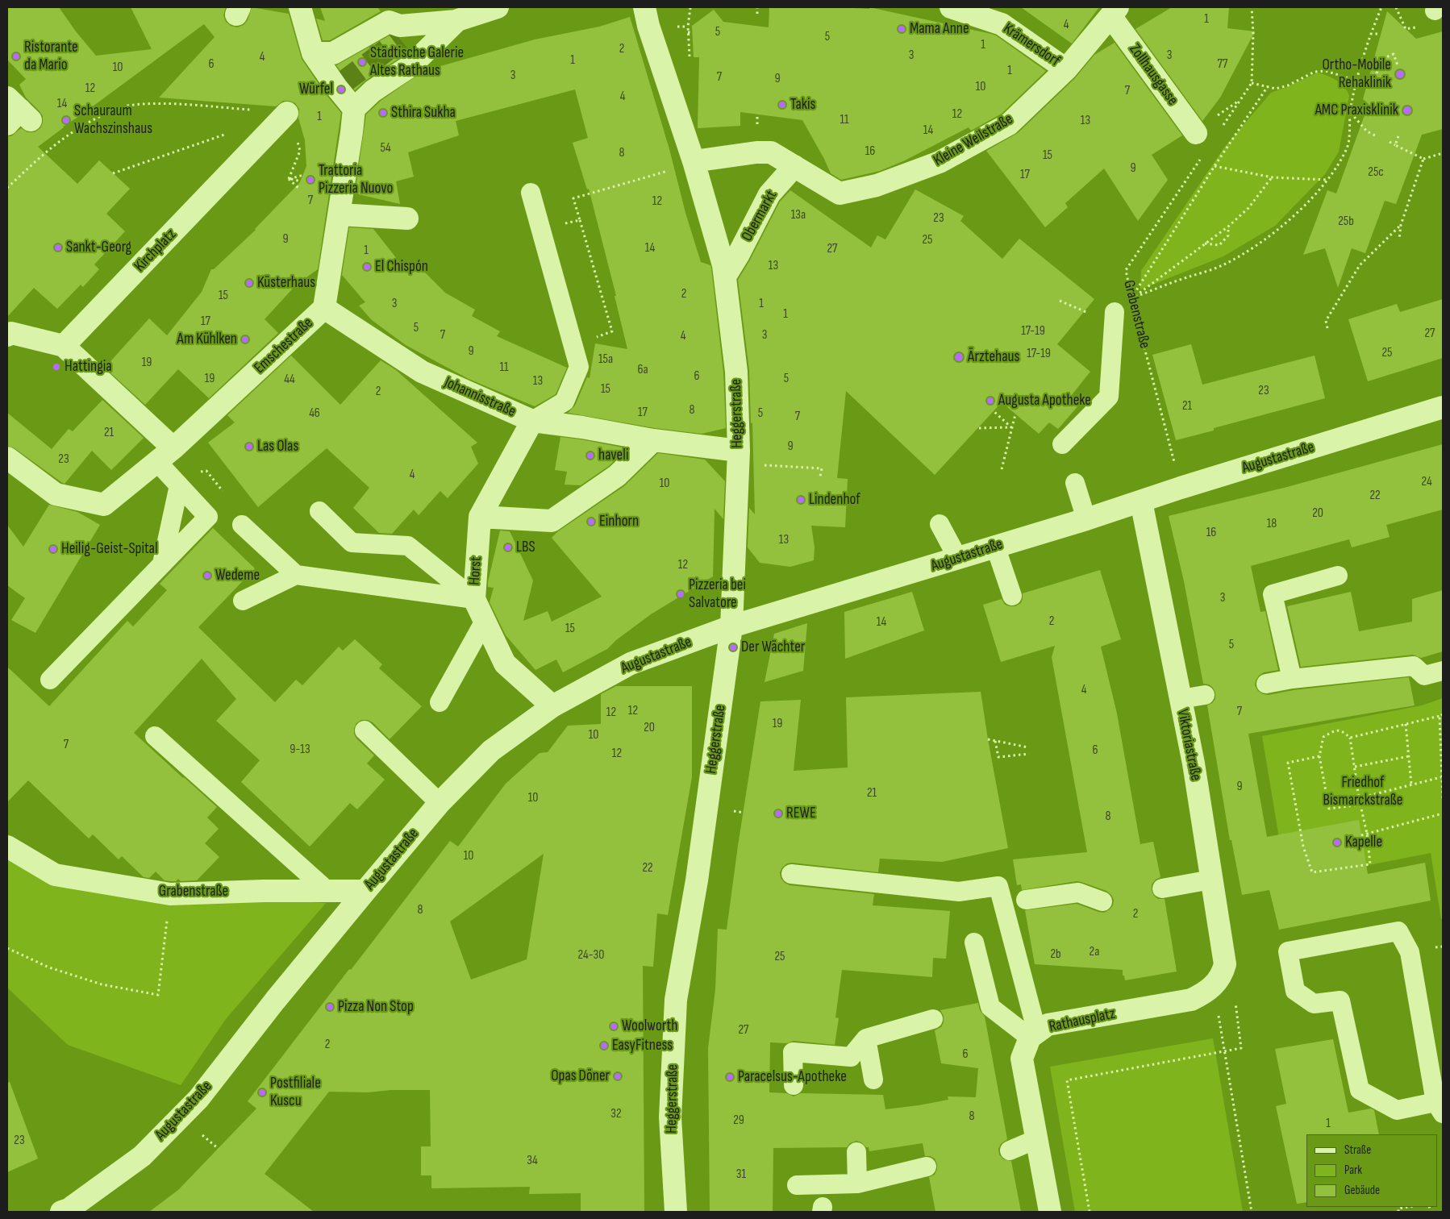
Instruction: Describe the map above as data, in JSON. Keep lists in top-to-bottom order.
{
  "streets": {
    "street": [
      "Krämersdorf",
      "Zollhausgasse",
      "Kleine Weilstraße",
      "Obermarkt",
      "Kirchplatz",
      "Grabenstraße",
      "Emschestraße",
      "Johannisstraße",
      "Heggerstraße",
      "Augustastraße",
      "Horst",
      "Viktoriastraße",
      "Rathausplatz"
    ]
  },
  "crossings": [
    ["Krämersdorf", "Kleine Weilstraße"],
    ["Zollhausgasse", "Kleine Weilstraße"],
    ["Kleine Weilstraße", "Obermarkt"],
    ["Obermarkt", "Heggerstraße"],
    ["Grabenstraße", "Augustastraße"],
    ["Emschestraße", "Johannisstraße"],
    ["Johannisstraße", "Heggerstraße"],
    ["Johannisstraße", "Horst"],
    ["Heggerstraße", "Augustastraße"],
    ["Augustastraße", "Horst"],
    ["Augustastraße", "Viktoriastraße"],
    ["Viktoriastraße", "Rathausplatz"]
  ],
  "parks": ["Friedhof Bismarckstraße"],
  "places": [
    "Mama Anne",
    "Ristorante da Mario",
    "Städtische Galerie Altes Rathaus",
    "Ortho-Mobile Rehaklinik",
    "Würfel",
    "Takis",
    "AMC Praxisklinik",
    "Sthira Sukha",
    "Schauraum Wachszinshaus",
    "Trattoria Pizzeria Nuovo",
    "Sankt-Georg",
    "El Chispón",
    "Küsterhaus",
    "Am Kühlken",
    "Ärztehaus",
    "Hattingia",
    "Augusta Apotheke",
    "Las Olas",
    "haveli",
    "Lindenhof",
    "Einhorn",
    "LBS",
    "Heilig-Geist-Spital",
    "Wedeme",
    "Pizzeria bei Salvatore",
    "Der Wächter",
    "REWE",
    "Kapelle",
    "Pizza Non Stop",
    "Woolworth",
    "EasyFitness",
    "Opas Döner",
    "Paracelsus-Apotheke",
    "Postfiliale Kuscu"
  ],
  "house_numbers": [
    "1",
    "4",
    "5",
    "5",
    "1",
    "2",
    "3",
    "3",
    "4",
    "1",
    "6",
    "77",
    "10",
    "1",
    "3",
    "7",
    "9",
    "10",
    "12",
    "7",
    "4",
    "14",
    "12",
    "1",
    "11",
    "13",
    "14",
    "54",
    "16",
    "8",
    "15",
    "9",
    "25c",
    "17",
    "7",
    "12",
    "13a",
    "23",
    "25b",
    "9",
    "25",
    "14",
    "27",
    "1",
    "13",
    "2",
    "15",
    "3",
    "1",
    "1",
    "17",
    "5",
    "17-19",
    "27",
    "7",
    "3",
    "4",
    "9",
    "25",
    "17-19",
    "15a",
    "19",
    "11",
    "6a",
    "6",
    "19",
    "5",
    "44",
    "13",
    "15",
    "23",
    "2",
    "21",
    "8",
    "17",
    "46",
    "5",
    "7",
    "21",
    "9",
    "23",
    "4",
    "24",
    "10",
    "22",
    "20",
    "18",
    "16",
    "13",
    "12",
    "3",
    "2",
    "14",
    "15",
    "5",
    "4",
    "12",
    "7",
    "12",
    "19",
    "20",
    "10",
    "7",
    "9-13",
    "6",
    "12",
    "9",
    "21",
    "10",
    "8",
    "10",
    "22",
    "8",
    "2",
    "2a",
    "2b",
    "24-30",
    "25",
    "27",
    "2",
    "6",
    "32",
    "8",
    "29",
    "1",
    "23",
    "34",
    "31"
  ],
  "legend": ["Straße", "Park", "Gebäude"]
}
